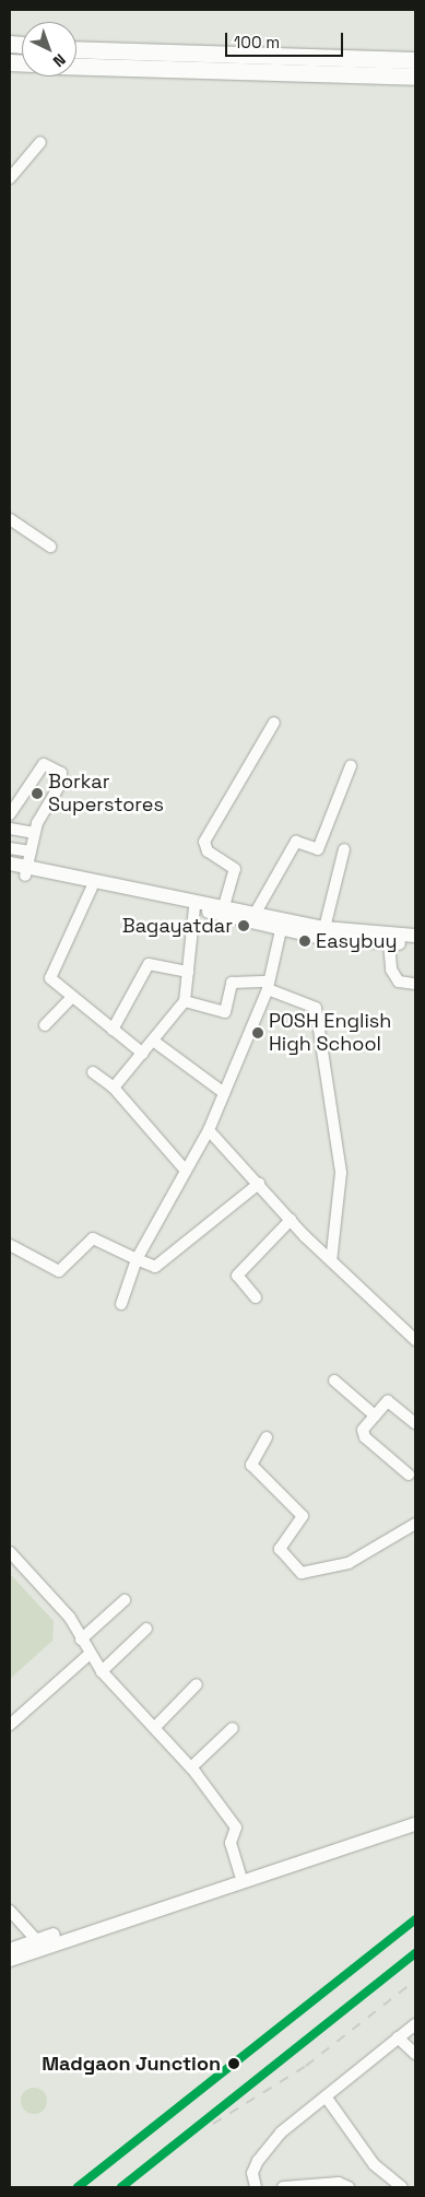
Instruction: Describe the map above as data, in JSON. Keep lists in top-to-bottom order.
{
  "places": [
    "Borkar Superstores",
    "Bagayatdar",
    "Easybuy",
    "POSH English High School",
    "Madgaon Junction"
  ],
  "scale_bar": "100 m",
  "north": "bottom right"
}
